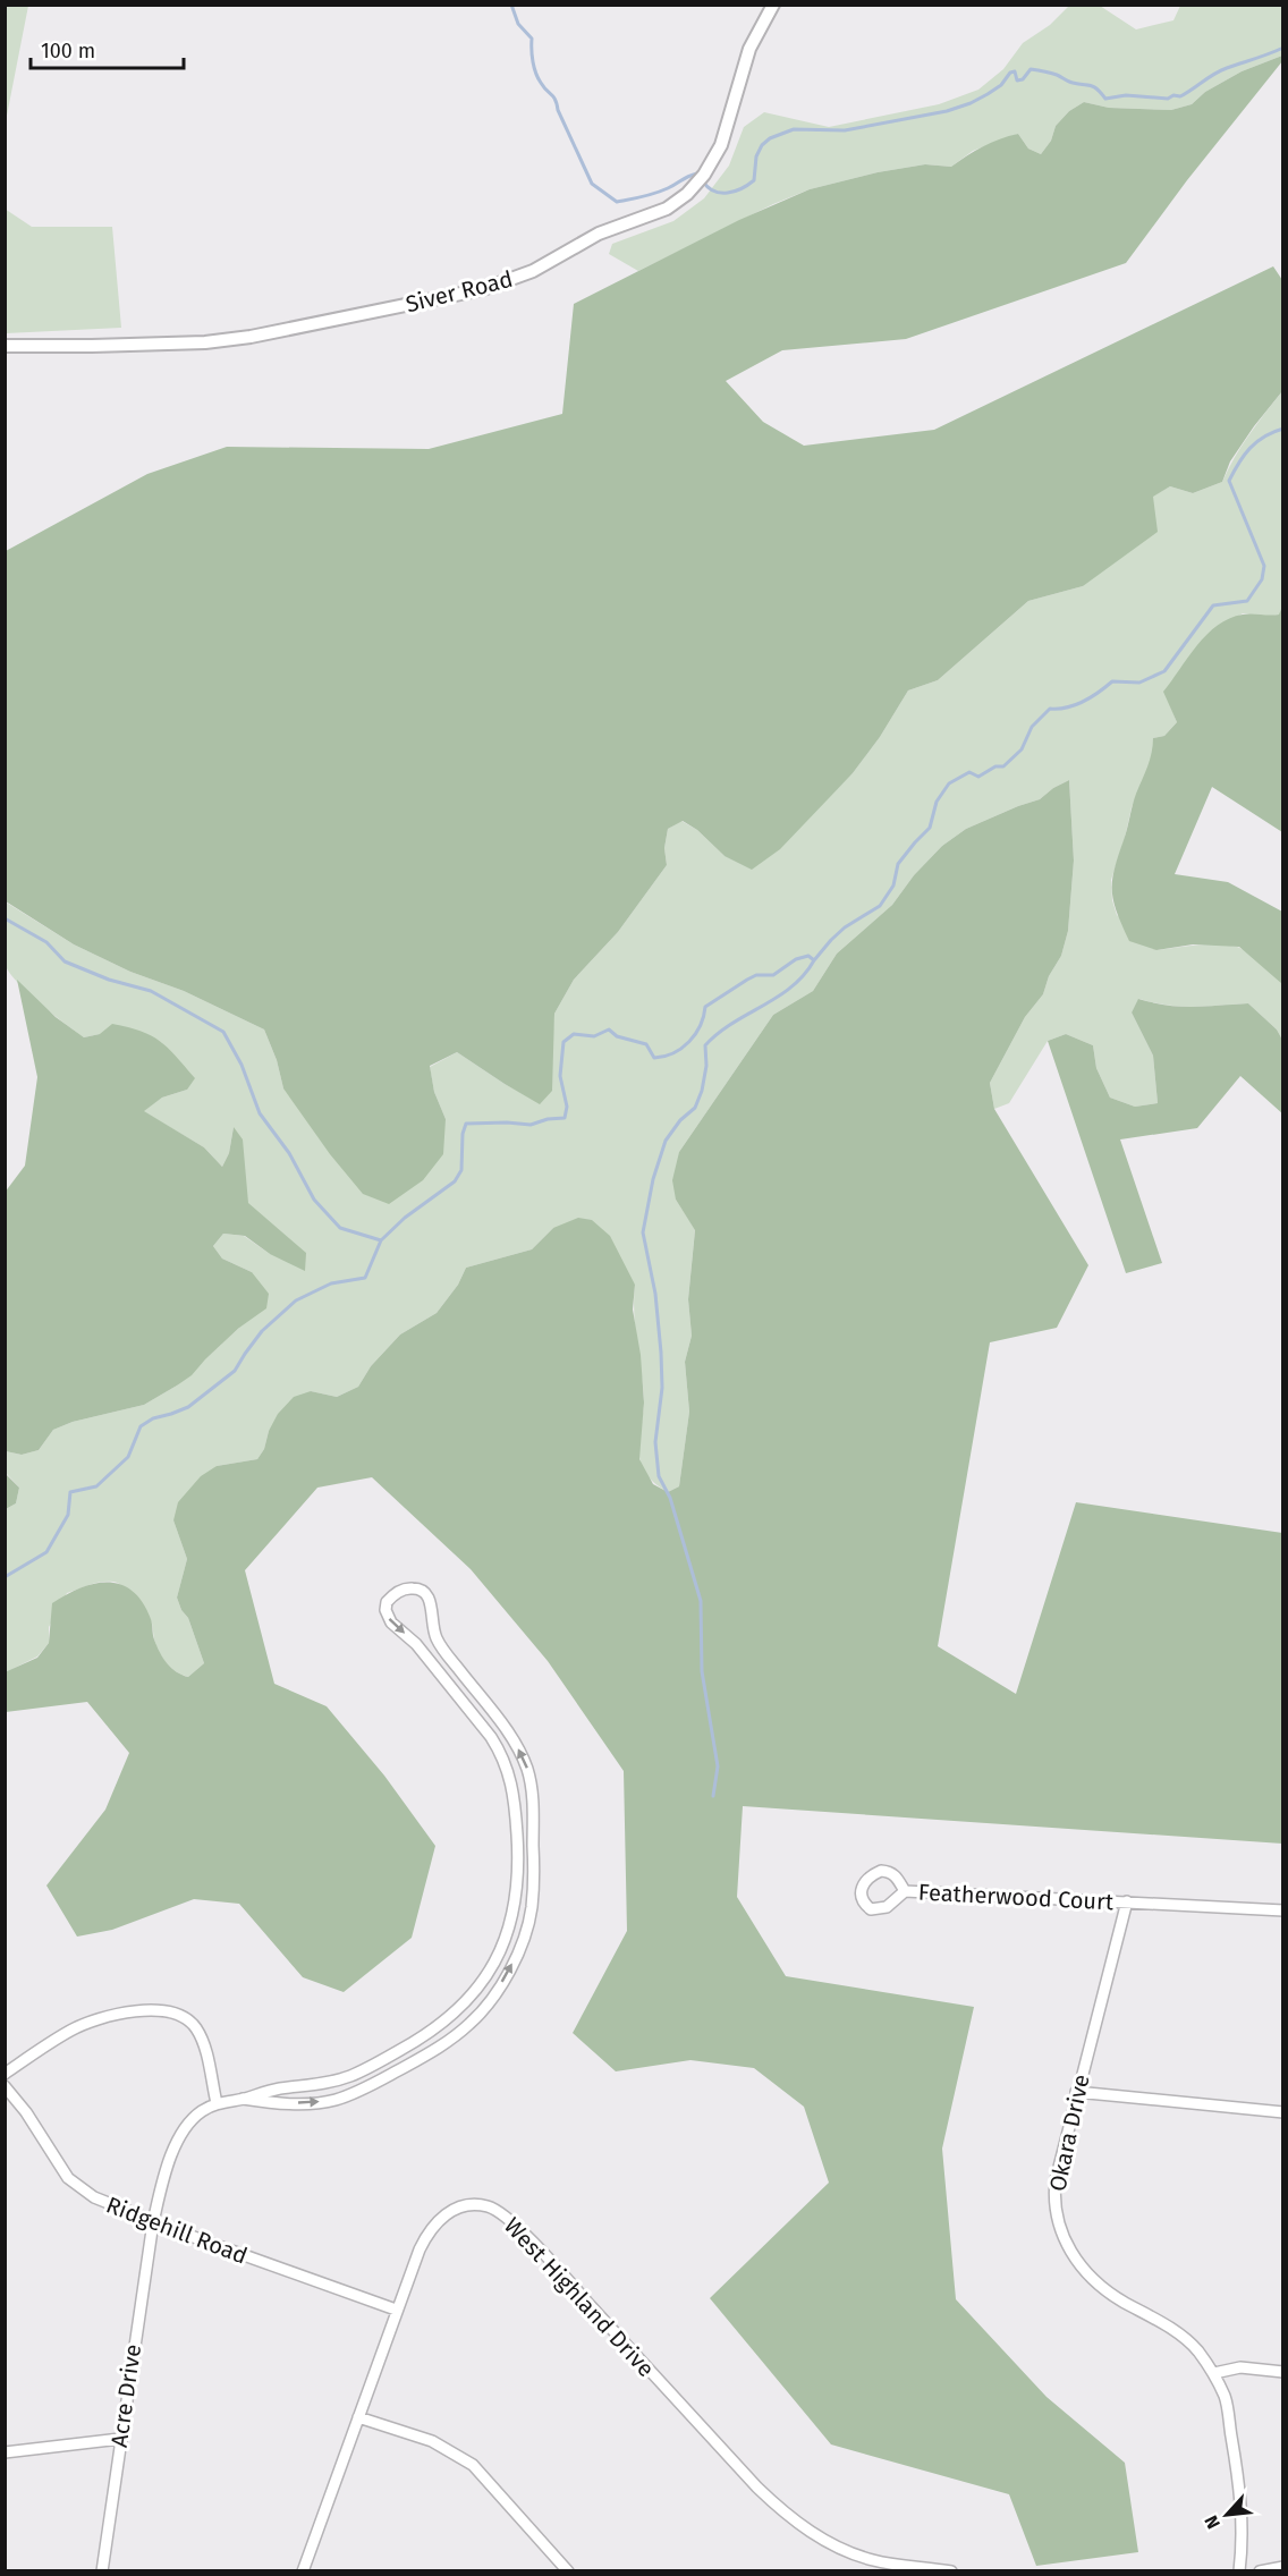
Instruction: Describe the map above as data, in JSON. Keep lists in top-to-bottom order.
{
  "streets": {
    "street": [
      "Siver Road",
      "Featherwood Court",
      "Okara Drive",
      "Ridgehill Road",
      "West Highland Drive",
      "Acre Drive"
    ]
  },
  "crossings": [
    ["Featherwood Court", "Okara Drive"],
    ["Ridgehill Road", "West Highland Drive"],
    ["Ridgehill Road", "Acre Drive"]
  ],
  "scale_bar": "100 m",
  "north": "bottom left"
}
